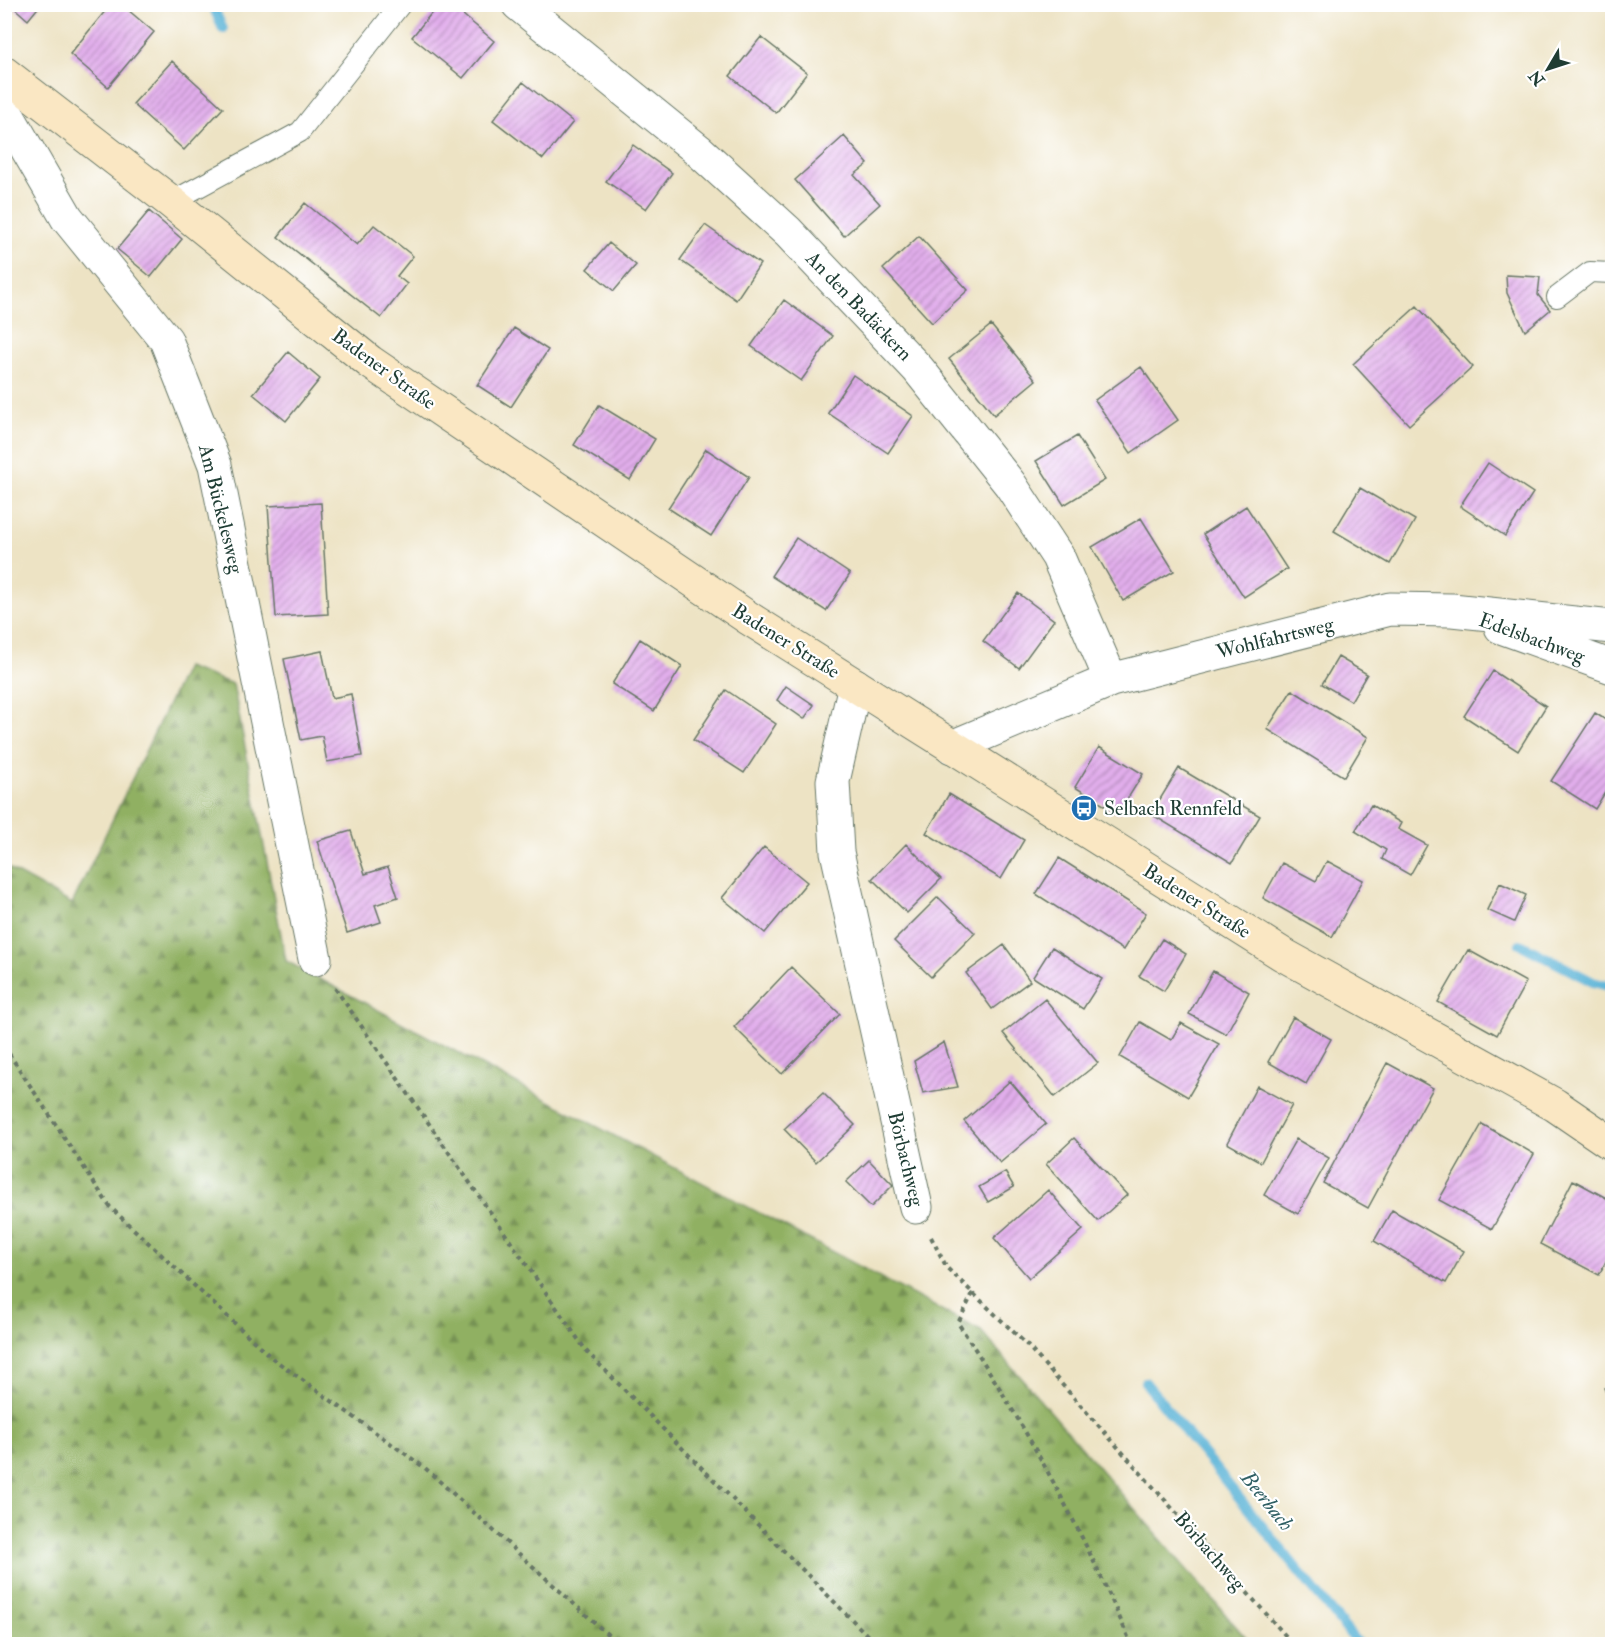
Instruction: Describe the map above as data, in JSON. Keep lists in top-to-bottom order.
{
  "streets": {
    "main road": ["Badener Straße"],
    "street": [
      "An den Badäckern",
      "Am Bückelesweg",
      "Wohlfahrtsweg",
      "Edelsbachweg",
      "Börbachweg"
    ]
  },
  "crossings": [
    ["An den Badäckern", "Wohlfahrtsweg"],
    ["Badener Straße", "Wohlfahrtsweg"],
    ["Badener Straße", "Börbachweg"],
    ["Wohlfahrtsweg", "Edelsbachweg"]
  ],
  "water": ["Beerbach"],
  "places": {
    "bus stop": ["Selbach Rennfeld"]
  },
  "north": "bottom left"
}
